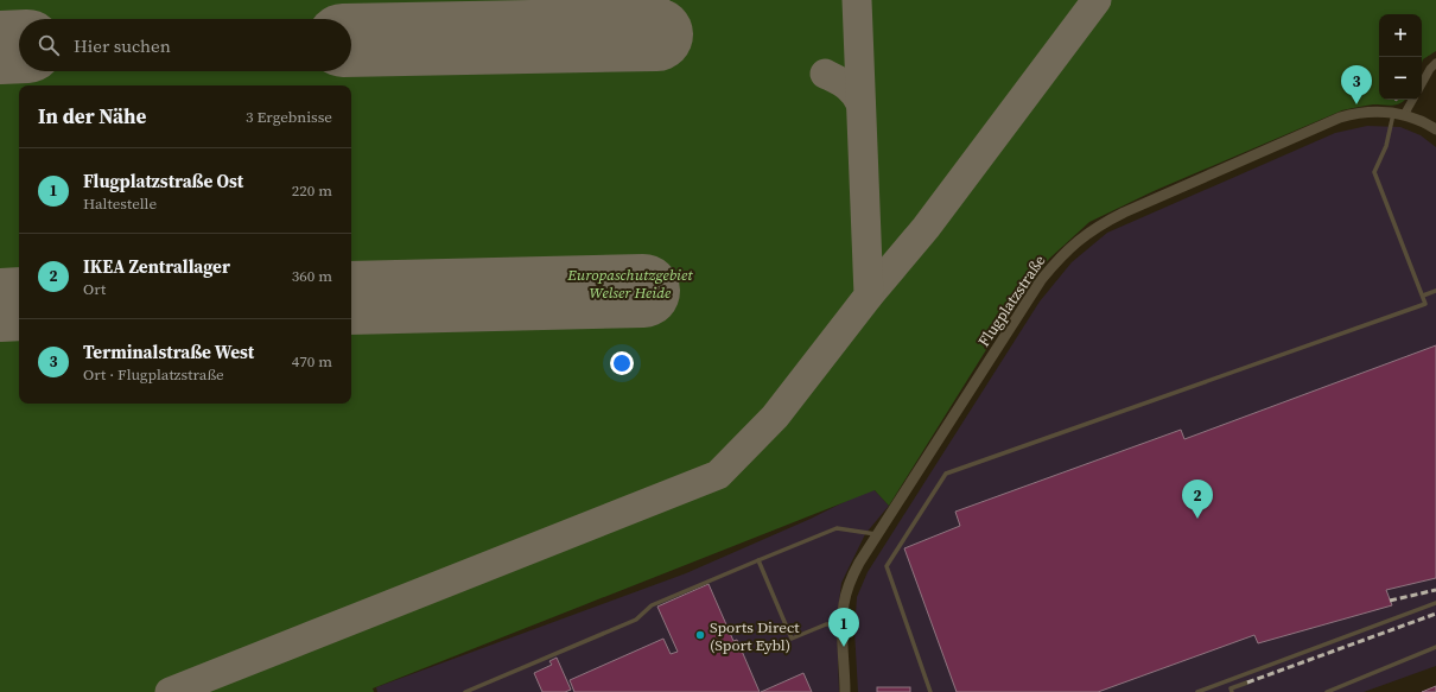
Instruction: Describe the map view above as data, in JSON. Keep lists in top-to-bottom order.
{
  "streets": {
    "street": ["Flugplatzstraße"]
  },
  "parks": ["Europaschutzgebiet Welser Heide"],
  "places": ["Sports Direct (Sport Eybl)"],
  "page": {
    "map_buttons": ["+", "−"],
    "search": "Hier suchen",
    "pins": ["3", "2", "1"],
    "heading": ["In der Nähe", "3 Ergebnisse"],
    "list": [
      {
        "mark": "1",
        "name": "Flugplatzstraße Ost",
        "note": "Haltestelle",
        "value": "220 m"
      },
      {
        "mark": "2",
        "name": "IKEA Zentrallager",
        "note": "Ort",
        "value": "360 m"
      },
      {
        "mark": "3",
        "name": "Terminalstraße West",
        "note": "Ort · Flugplatzstraße",
        "value": "470 m"
      }
    ]
  }
}
